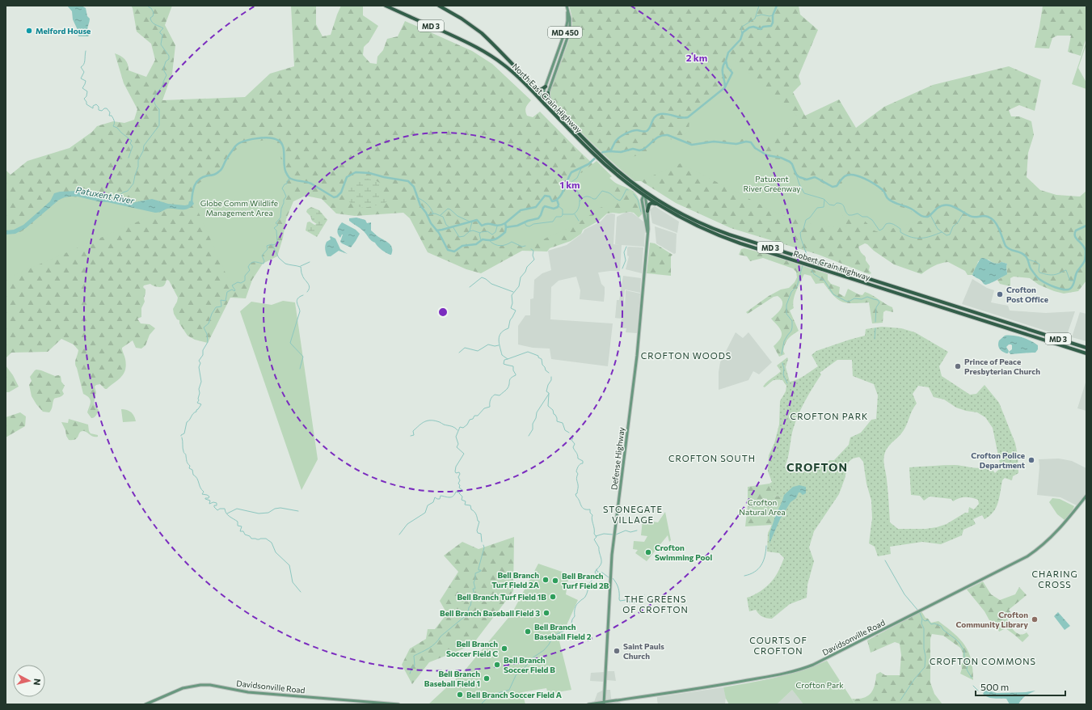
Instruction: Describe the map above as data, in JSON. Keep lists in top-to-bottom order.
{
  "streets": {
    "highway": ["MD 3", "North East Crain Highway", "Robert Crain Highway"],
    "main road": ["MD 450", "Defense Highway", "Davidsonville Road"]
  },
  "crossings": [
    ["MD 3", "MD 450"],
    ["MD 3", "North East Crain Highway"],
    ["MD 3", "Robert Crain Highway"],
    ["MD 450", "North East Crain Highway"],
    ["North East Crain Highway", "Robert Crain Highway"],
    ["Robert Crain Highway", "Defense Highway"],
    ["Defense Highway", "Davidsonville Road"]
  ],
  "districts": [
    "CROFTON WOODS",
    "CROFTON PARK",
    "CROFTON SOUTH",
    "CROFTON",
    "STONEGATE VILLAGE",
    "CHARING CROSS",
    "THE GREENS OF CROFTON",
    "COURTS OF CROFTON",
    "CROFTON COMMONS"
  ],
  "water": ["Patuxent River"],
  "parks": [
    "Patuxent River Greenway",
    "Globe Comm Wildlife Management Area",
    "Crofton Natural Area",
    "Crofton Park"
  ],
  "places": [
    "Melford House",
    "Crofton Post Office",
    "Prince of Peace Presbyterian Church",
    "Crofton Police Department",
    "Crofton Swimming Pool",
    "Bell Branch Turf Field 2A",
    "Bell Branch Turf Field 2B",
    "Bell Branch Turf Field 1B",
    "Bell Branch Baseball Field 3",
    "Crofton Community Library",
    "Bell Branch Baseball Field 2",
    "Bell Branch Soccer Field C",
    "Saint Pauls Church",
    "Bell Branch Soccer Field B",
    "Bell Branch Baseball Field 1",
    "Bell Branch Soccer Field A"
  ],
  "scale_bar": "500 m",
  "north": "right",
  "rings": ["2 km", "1 km"]
}
